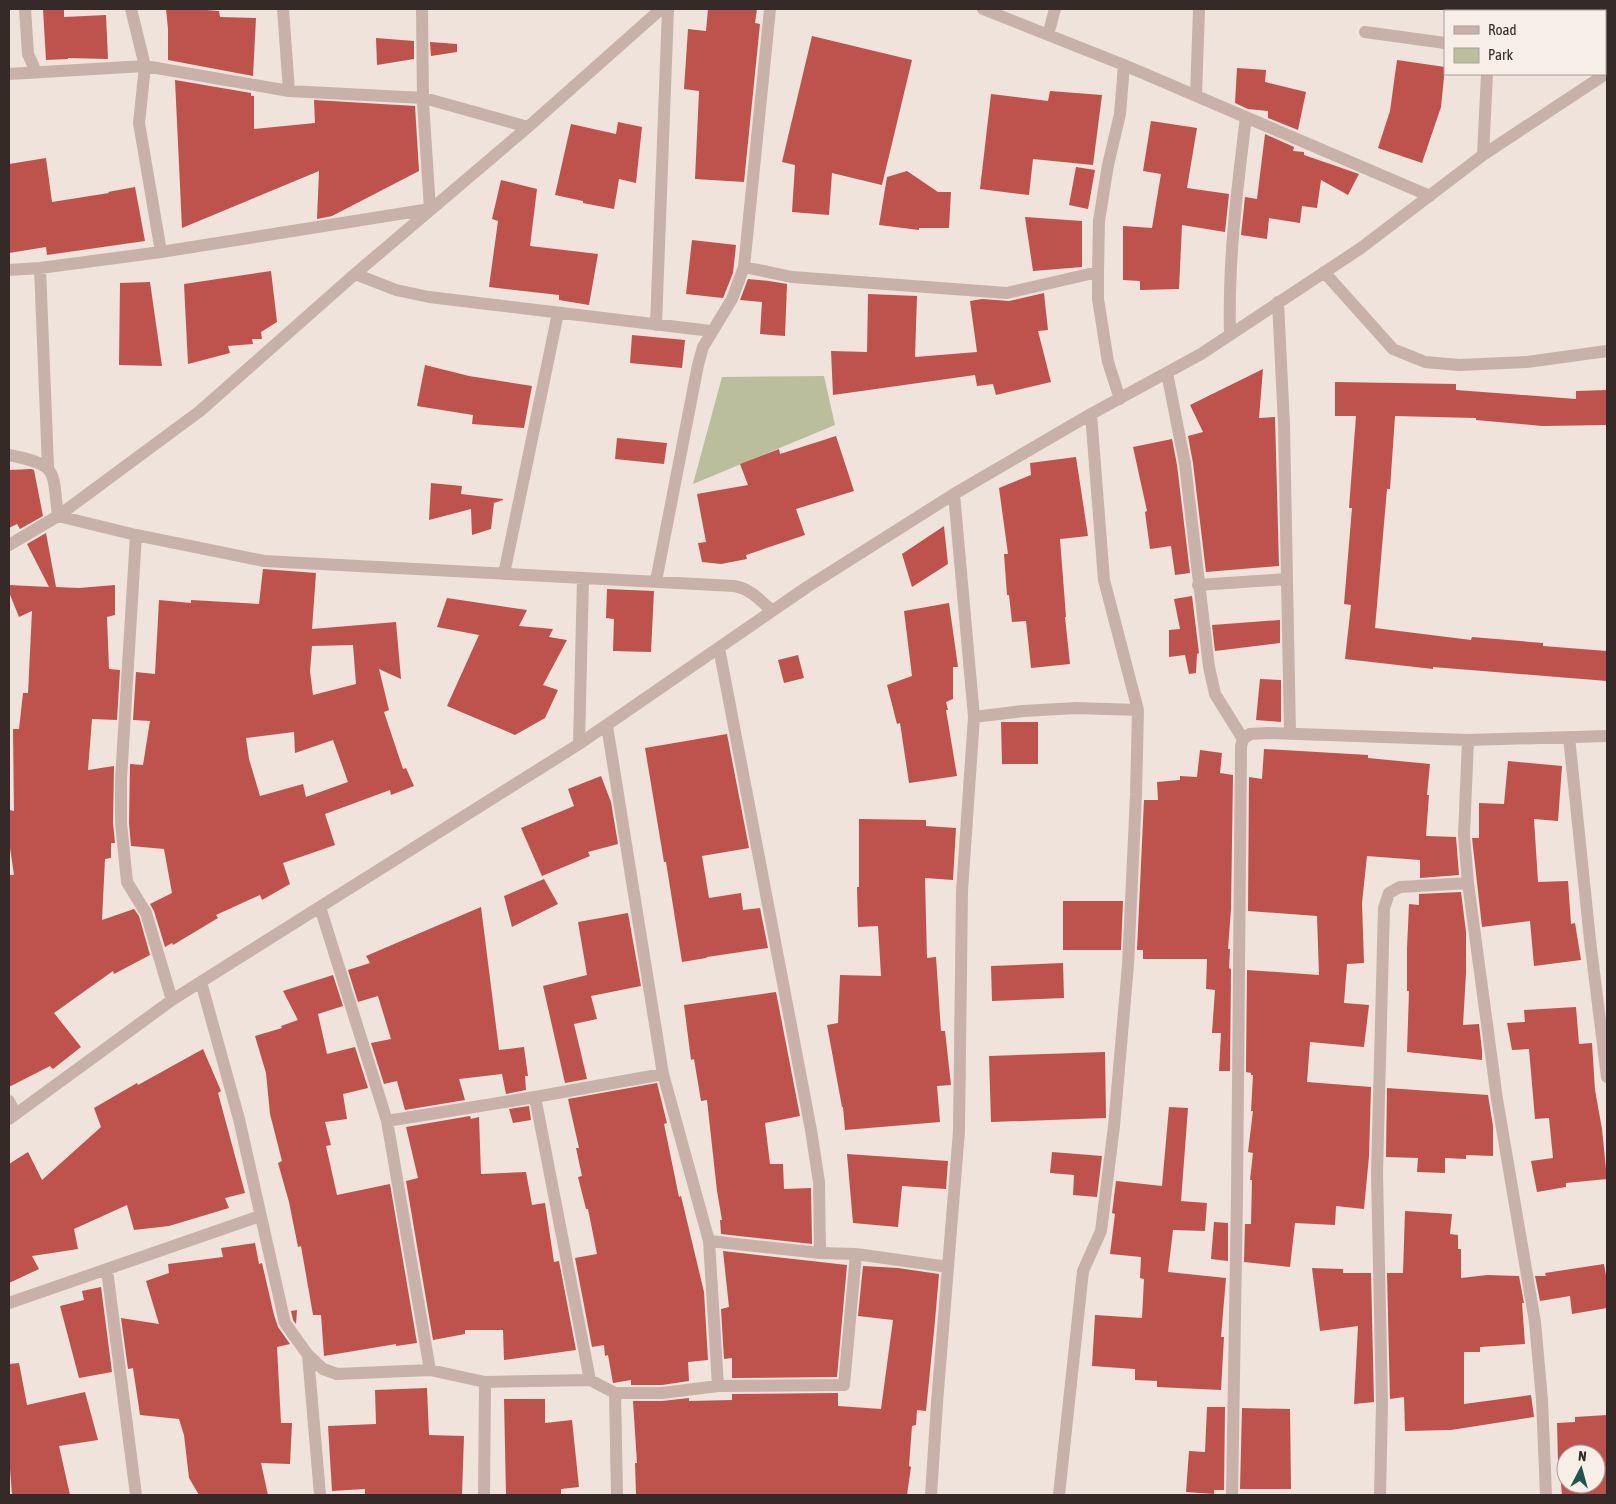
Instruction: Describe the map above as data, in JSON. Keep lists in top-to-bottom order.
{
  "legend": ["Road", "Park"],
  "north": "top"
}
